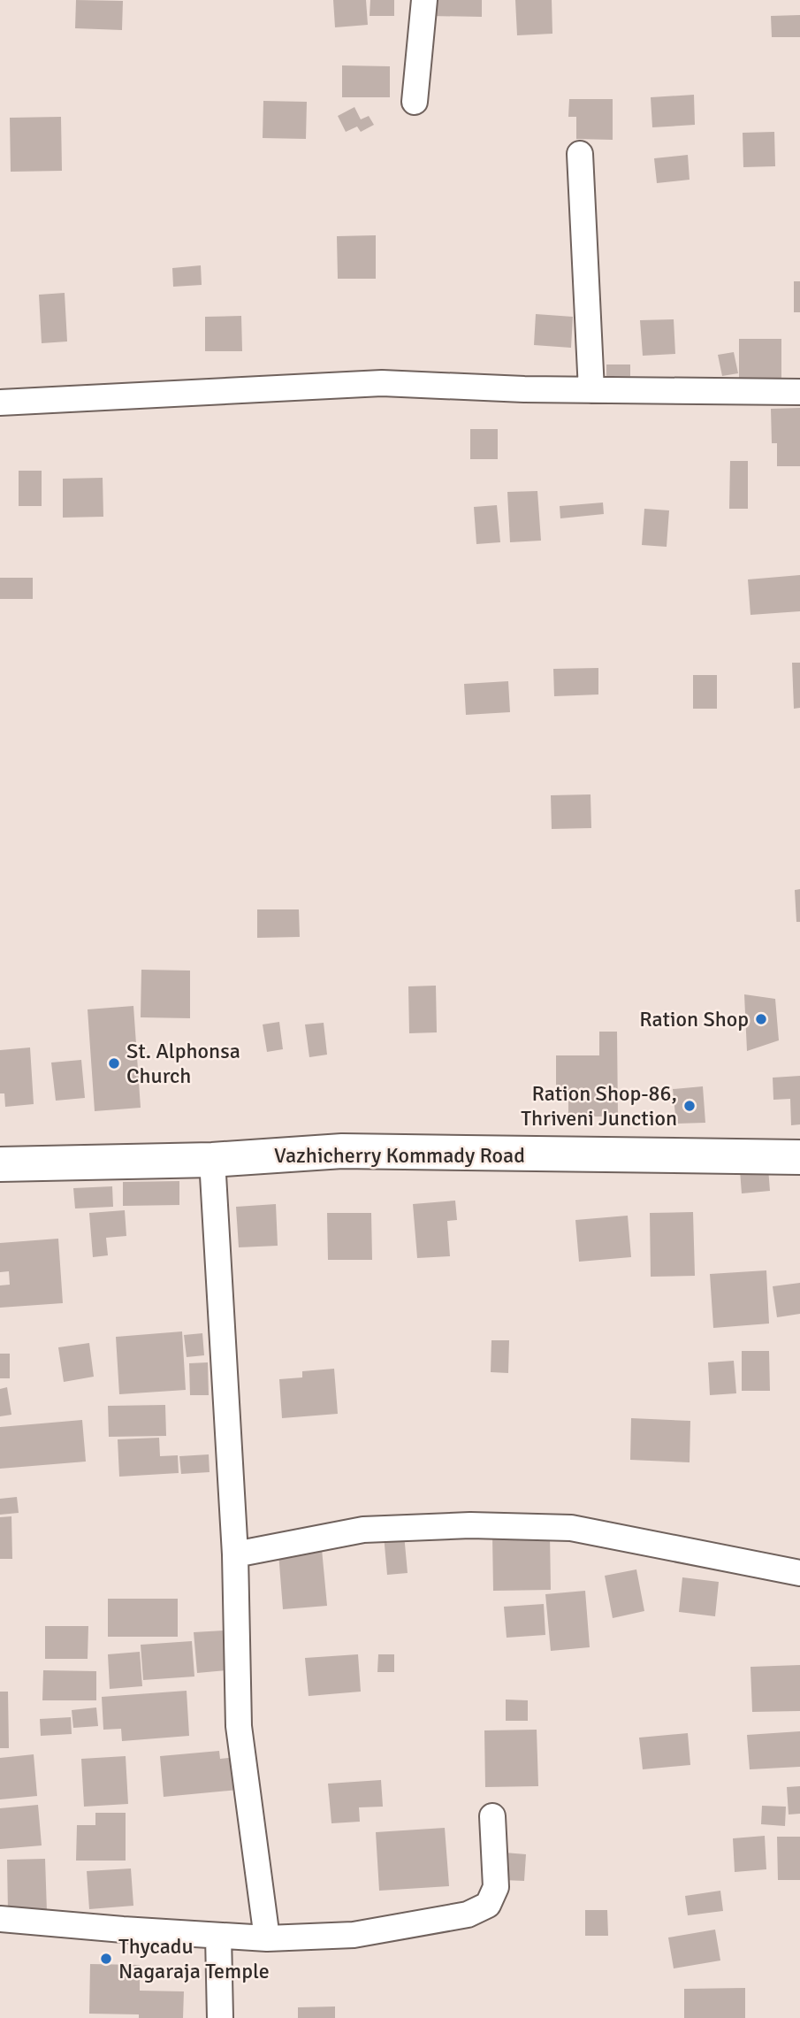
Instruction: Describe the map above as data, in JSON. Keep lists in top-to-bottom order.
{
  "streets": {
    "main road": ["Vazhicherry Kommady Road"]
  },
  "places": [
    "Ration Shop",
    "St. Alphonsa Church",
    "Ration Shop-86, Thriveni Junction",
    "Thycadu Nagaraja Temple"
  ]
}
